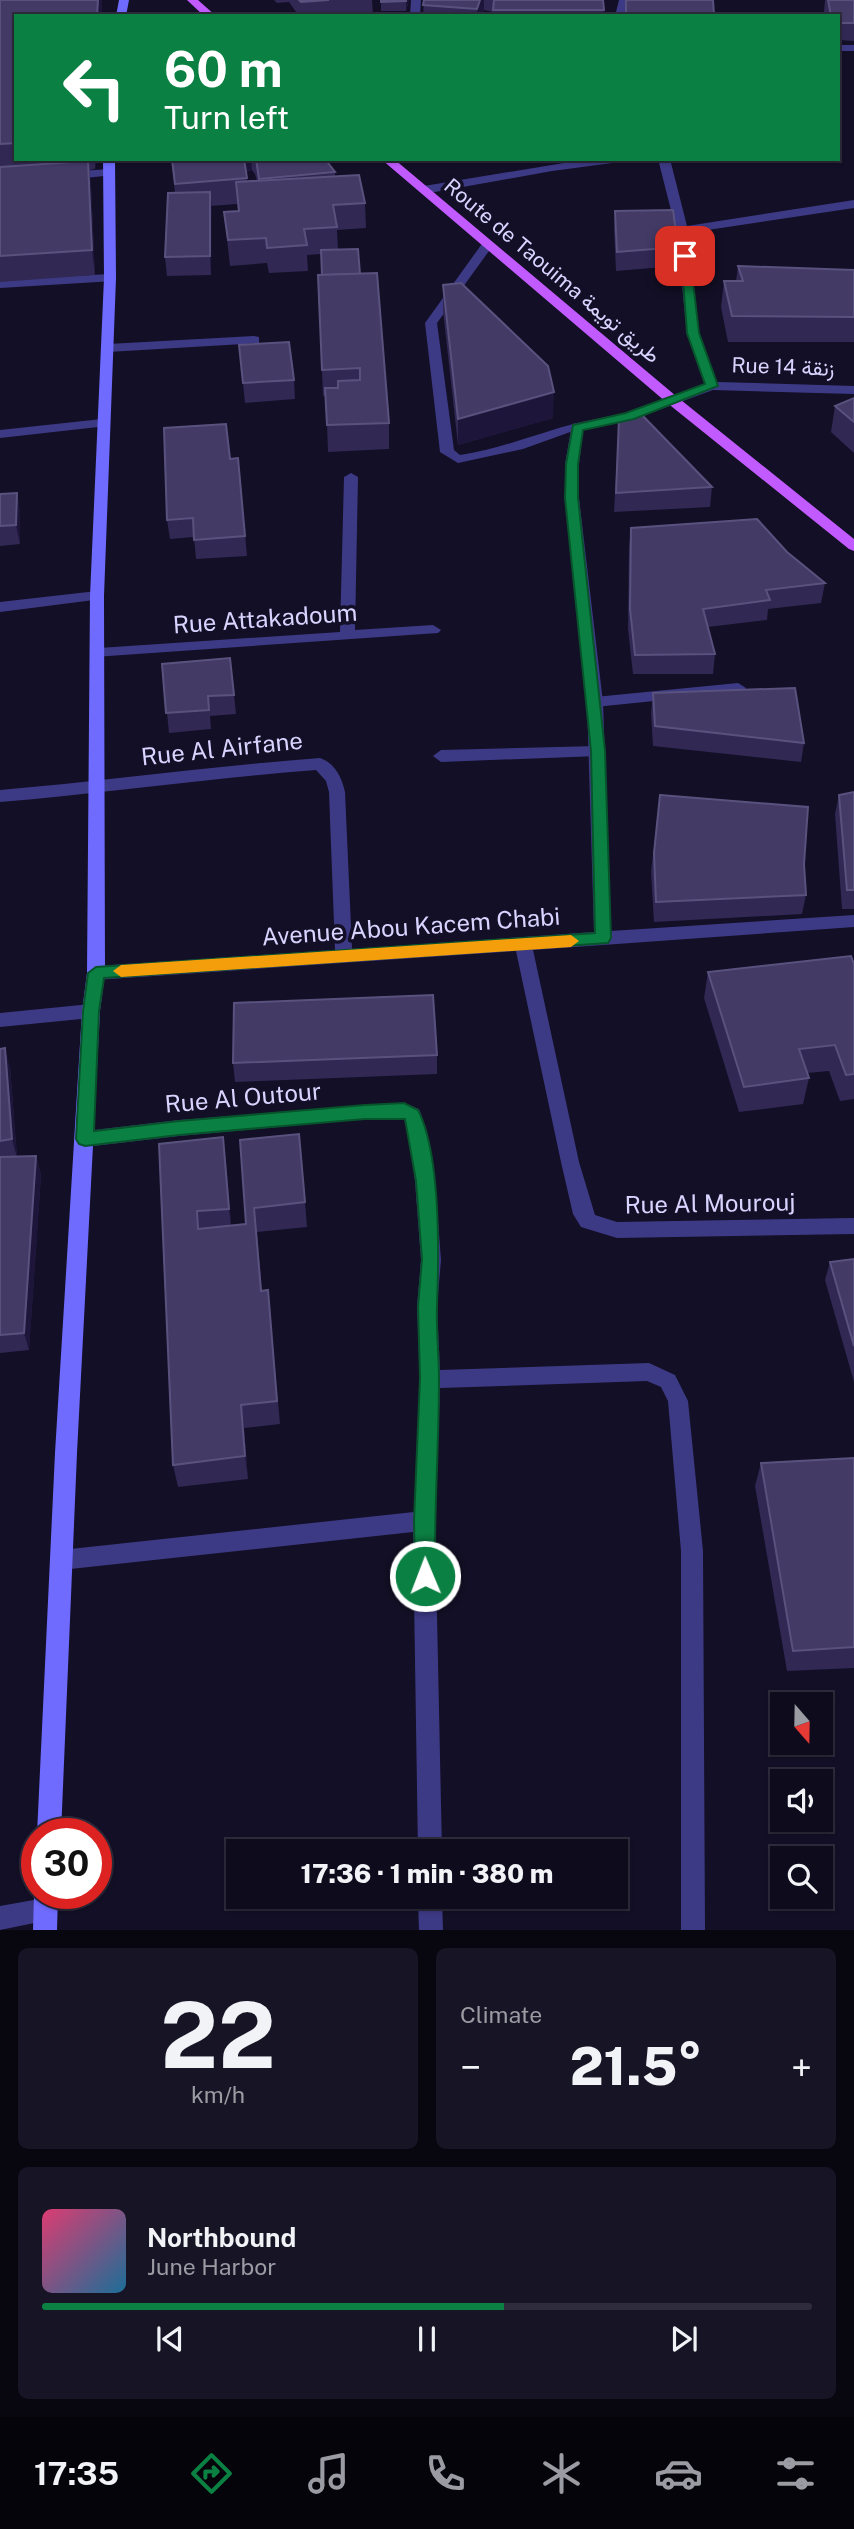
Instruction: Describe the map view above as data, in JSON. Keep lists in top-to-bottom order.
{
  "streets": {
    "main road": ["Route de Taouima طريق تويمة"],
    "street": [
      "Rue 14 زنقة",
      "Rue Attakadoum",
      "Rue Al Airfane",
      "Avenue Abou Kacem Chabi",
      "Rue Al Outour",
      "Rue Al Mourouj"
    ]
  },
  "crossings": [
    ["Route de Taouima طريق تويمة", "Rue 14 زنقة"],
    ["Rue Al Airfane", "Avenue Abou Kacem Chabi"],
    ["Avenue Abou Kacem Chabi", "Rue Al Mourouj"]
  ],
  "north": "bottom",
  "page": {
    "turn": ["60 m", "Turn left"],
    "limit": "30",
    "trip": "17:36 · 1 min · 380 m",
    "tile": [
      ["22", "km/h"],
      "Climate"
    ],
    "heat": ["−", "21.5°", "+"],
    "song": ["Northbound", "June Harbor"],
    "tabs": "17:35"
  }
}
